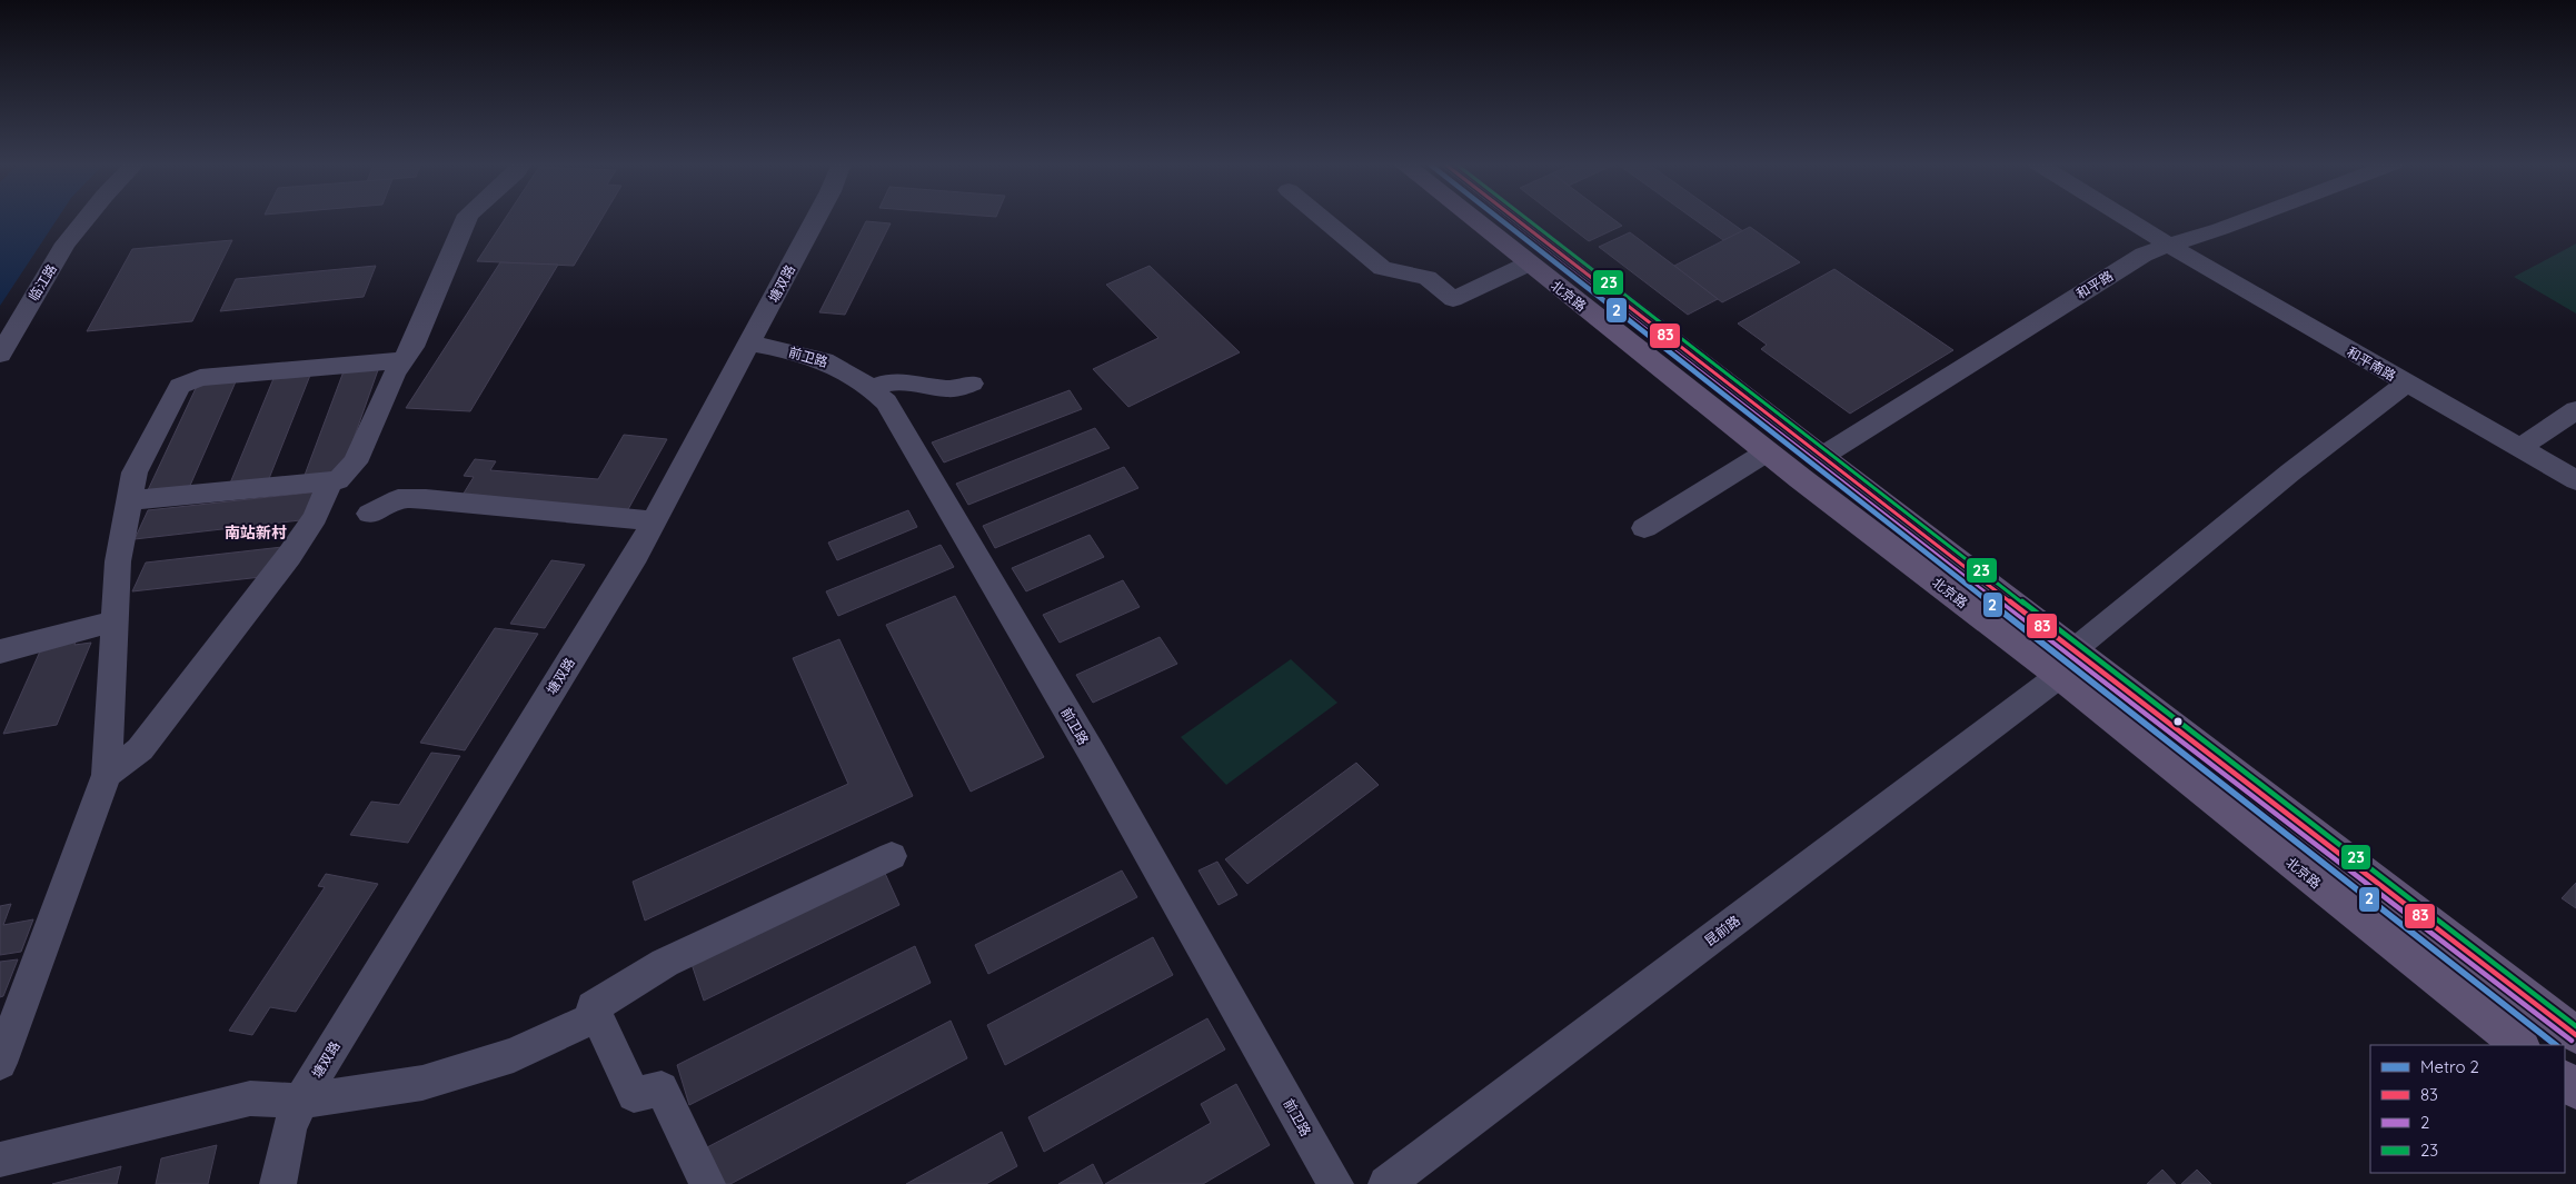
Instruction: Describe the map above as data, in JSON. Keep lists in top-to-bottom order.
{
  "streets": {
    "main road": ["北京路"],
    "street": [
      "临江路",
      "塘双路",
      "和平路",
      "前卫路",
      "和平南路",
      "昆前路"
    ]
  },
  "crossings": [
    ["塘双路", "前卫路"],
    ["和平路", "北京路"],
    ["和平路", "和平南路"],
    ["北京路", "昆前路"],
    ["和平南路", "昆前路"]
  ],
  "districts": ["南站新村"],
  "lines": [
    "metro line 2",
    "transit line 83",
    "transit line 2",
    "transit line 23"
  ],
  "legend": [
    "Metro 2",
    "83",
    "2",
    "23"
  ]
}
